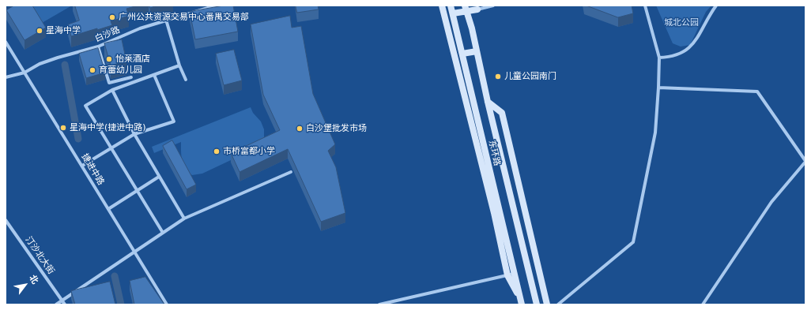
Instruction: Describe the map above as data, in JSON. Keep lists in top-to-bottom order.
{
  "streets": {
    "main road": ["东环路"],
    "street": ["白沙路", "捷进中路", "汀沙北大街"]
  },
  "crossings": [
    ["白沙路", "捷进中路"]
  ],
  "parks": ["城北公园"],
  "places": [
    "广州公共资源交易中心番禺交易部",
    "星海中学",
    "怡莱酒店",
    "育蕾幼儿园",
    "儿童公园南门",
    "星海中学(捷进中路)",
    "白沙堡批发市场",
    "市桥富都小学"
  ],
  "north": "top right"
}
